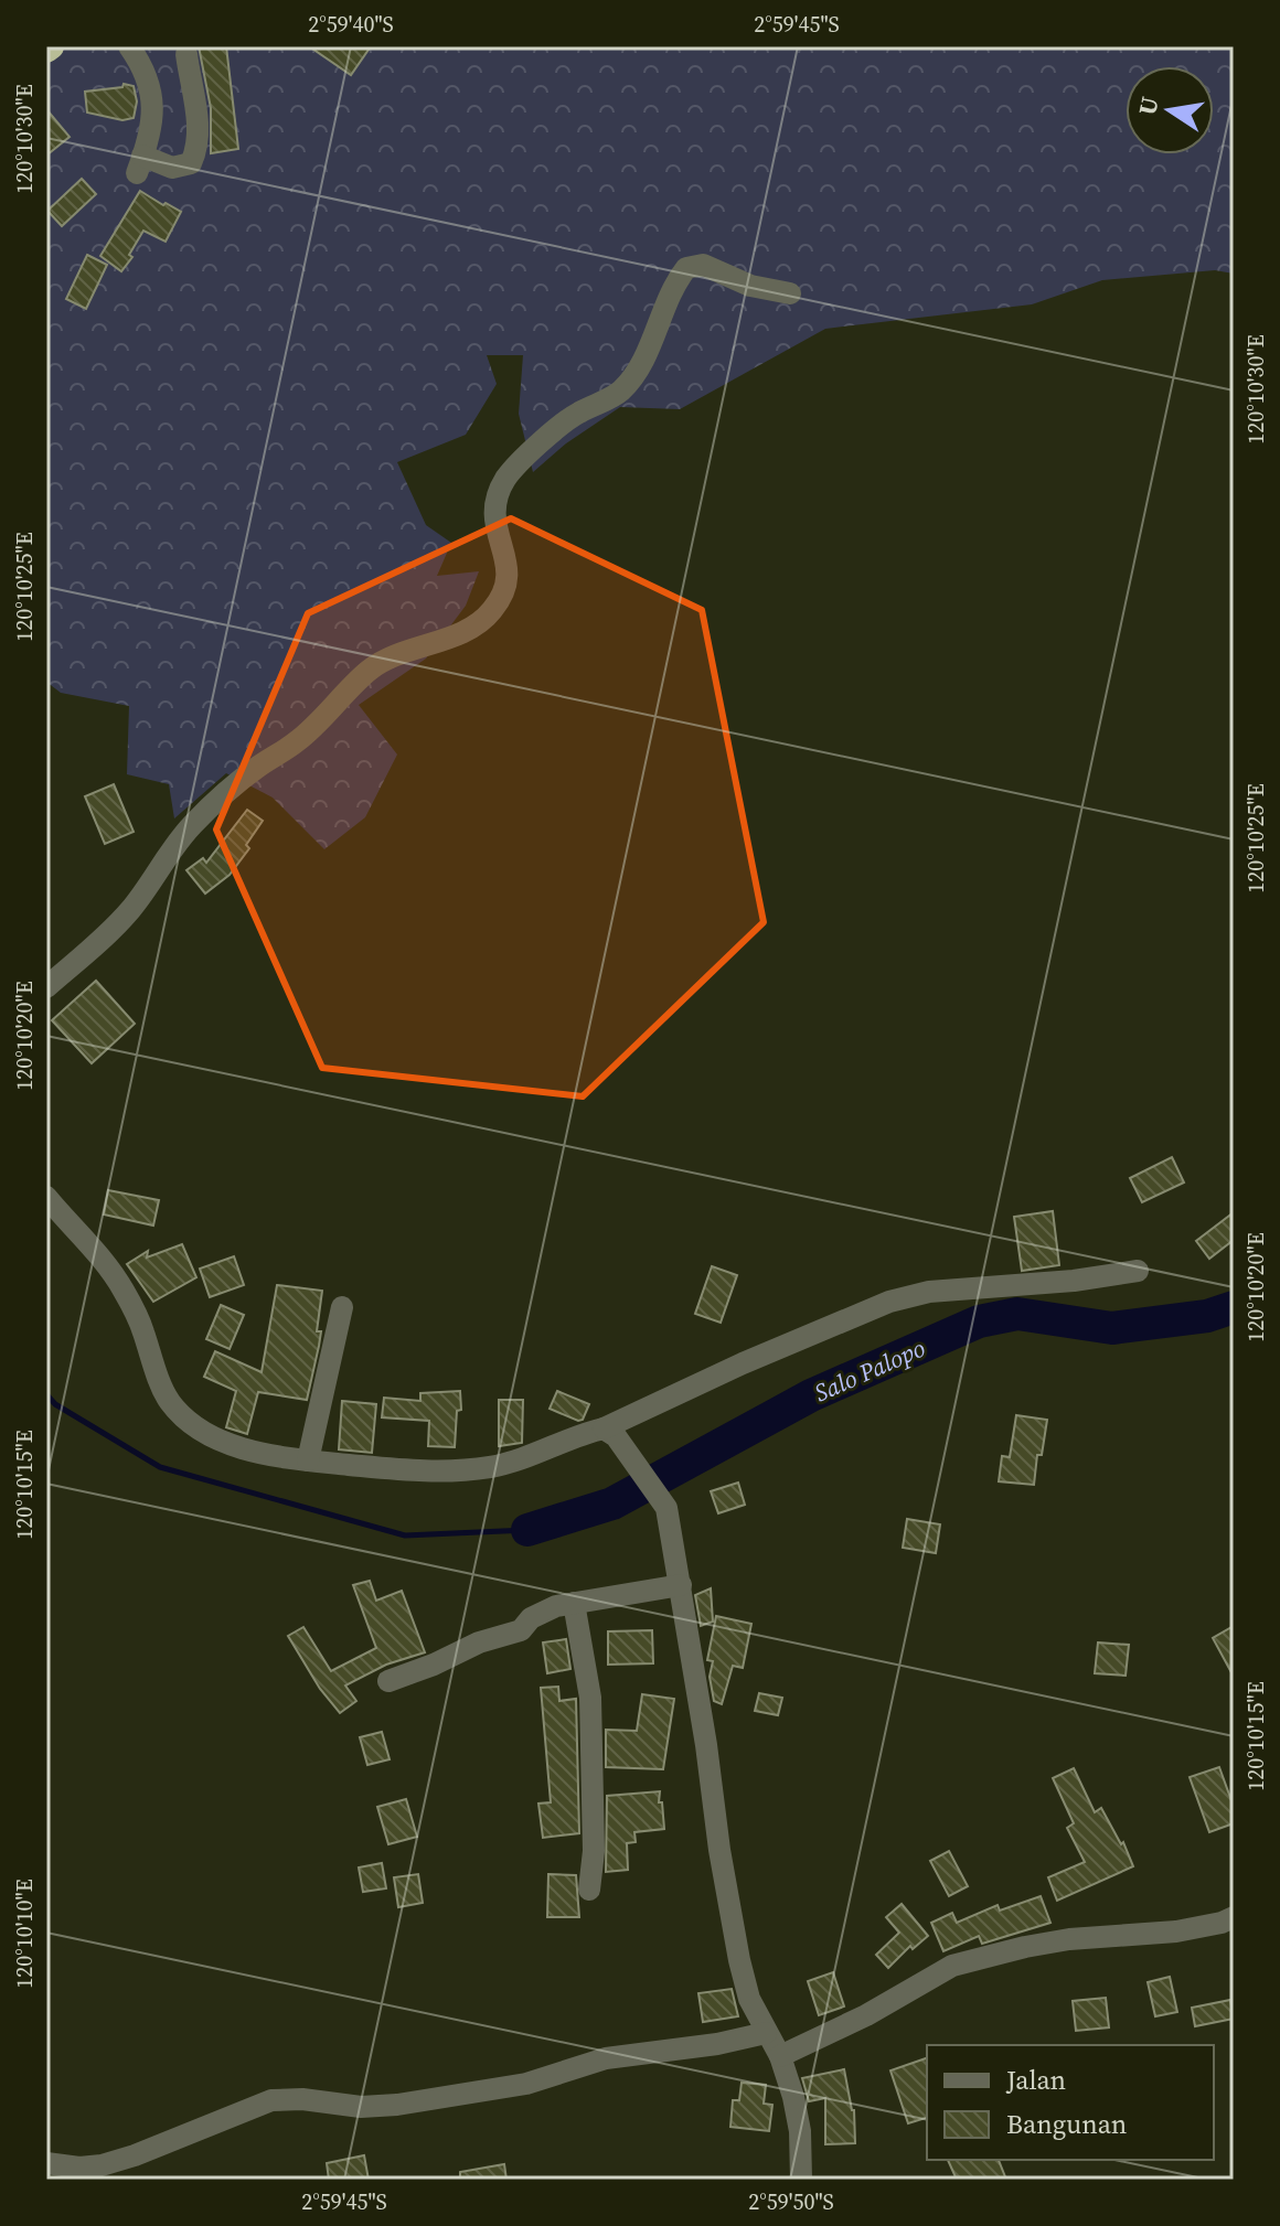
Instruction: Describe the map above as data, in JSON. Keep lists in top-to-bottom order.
{
  "water": ["Salo Palopo"],
  "legend": ["Jalan", "Bangunan"],
  "north": "left",
  "coordinates": [
    "2°59'40\"S",
    "2°59'45\"S",
    "120°10'30\"E",
    "120°10'25\"E",
    "120°10'20\"E",
    "120°10'15\"E",
    "120°10'10\"E",
    "2°59'50\"S"
  ]
}
